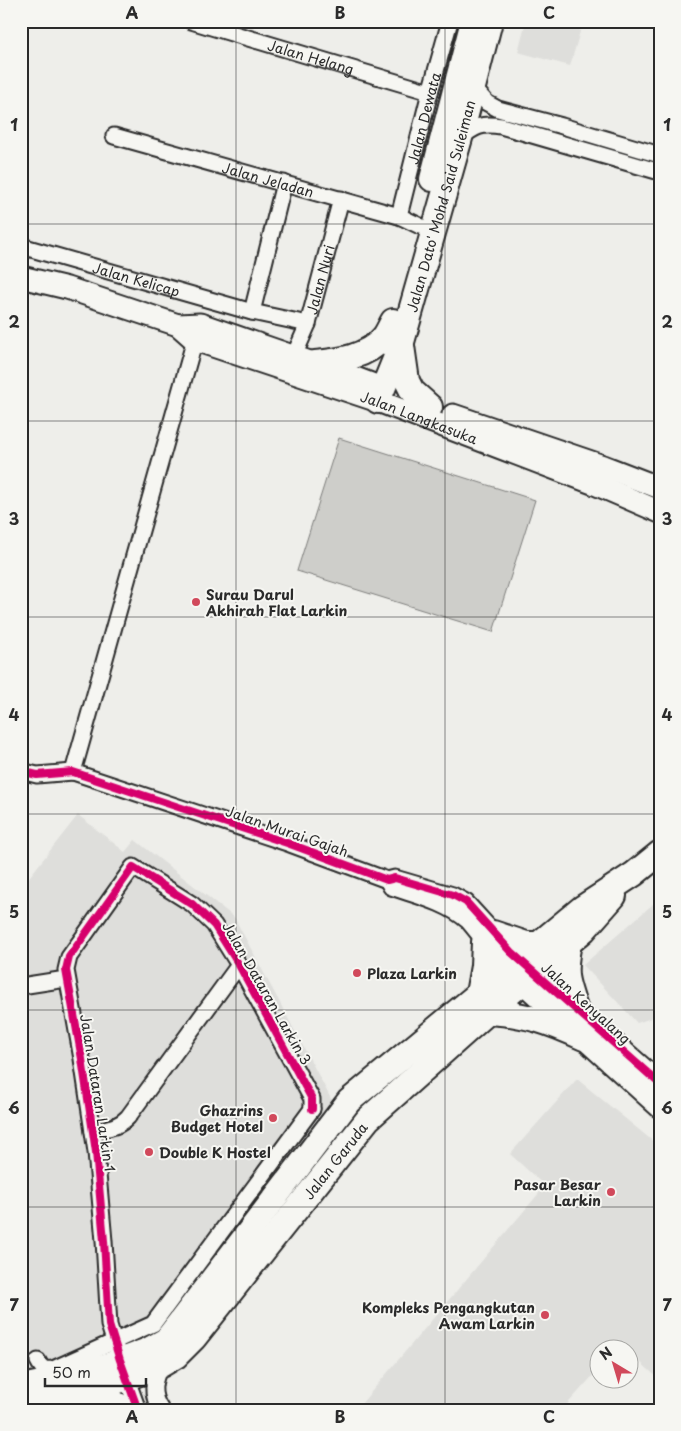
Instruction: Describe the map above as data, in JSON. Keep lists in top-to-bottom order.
{
  "streets": {
    "main road": [
      "Jalan Dato' Mohd Said Suleiman",
      "Jalan Langkasuka",
      "Jalan Kenyalang",
      "Jalan Garuda"
    ],
    "street": [
      "Jalan Helang",
      "Jalan Dewata",
      "Jalan Jeladan",
      "Jalan Kelicap",
      "Jalan Nuri",
      "Jalan Murai Gajah",
      "Jalan Dataran Larkin 3",
      "Jalan Dataran Larkin 1"
    ]
  },
  "crossings": [
    ["Jalan Helang", "Jalan Dewata"],
    ["Jalan Dewata", "Jalan Jeladan"],
    ["Jalan Dewata", "Jalan Dato' Mohd Said Suleiman"],
    ["Jalan Jeladan", "Jalan Dato' Mohd Said Suleiman"],
    ["Jalan Jeladan", "Jalan Nuri"],
    ["Jalan Dato' Mohd Said Suleiman", "Jalan Langkasuka"],
    ["Jalan Kelicap", "Jalan Nuri"],
    ["Jalan Nuri", "Jalan Langkasuka"],
    ["Jalan Murai Gajah", "Jalan Kenyalang"],
    ["Jalan Murai Gajah", "Jalan Garuda"],
    ["Jalan Dataran Larkin 3", "Jalan Dataran Larkin 1"],
    ["Jalan Kenyalang", "Jalan Garuda"],
    ["Jalan Dataran Larkin 1", "Jalan Garuda"]
  ],
  "places": [
    "Surau Darul Akhirah Flat Larkin",
    "Plaza Larkin",
    "Ghazrins Budget Hotel",
    "Double K Hostel",
    "Pasar Besar Larkin",
    "Kompleks Pengangkutan Awam Larkin"
  ],
  "scale_bar": "50 m",
  "north": "top left",
  "grid": {
    "columns": ["A", "B", "C"],
    "rows": [
      "1",
      "2",
      "3",
      "4",
      "5",
      "6",
      "7"
    ]
  }
}
